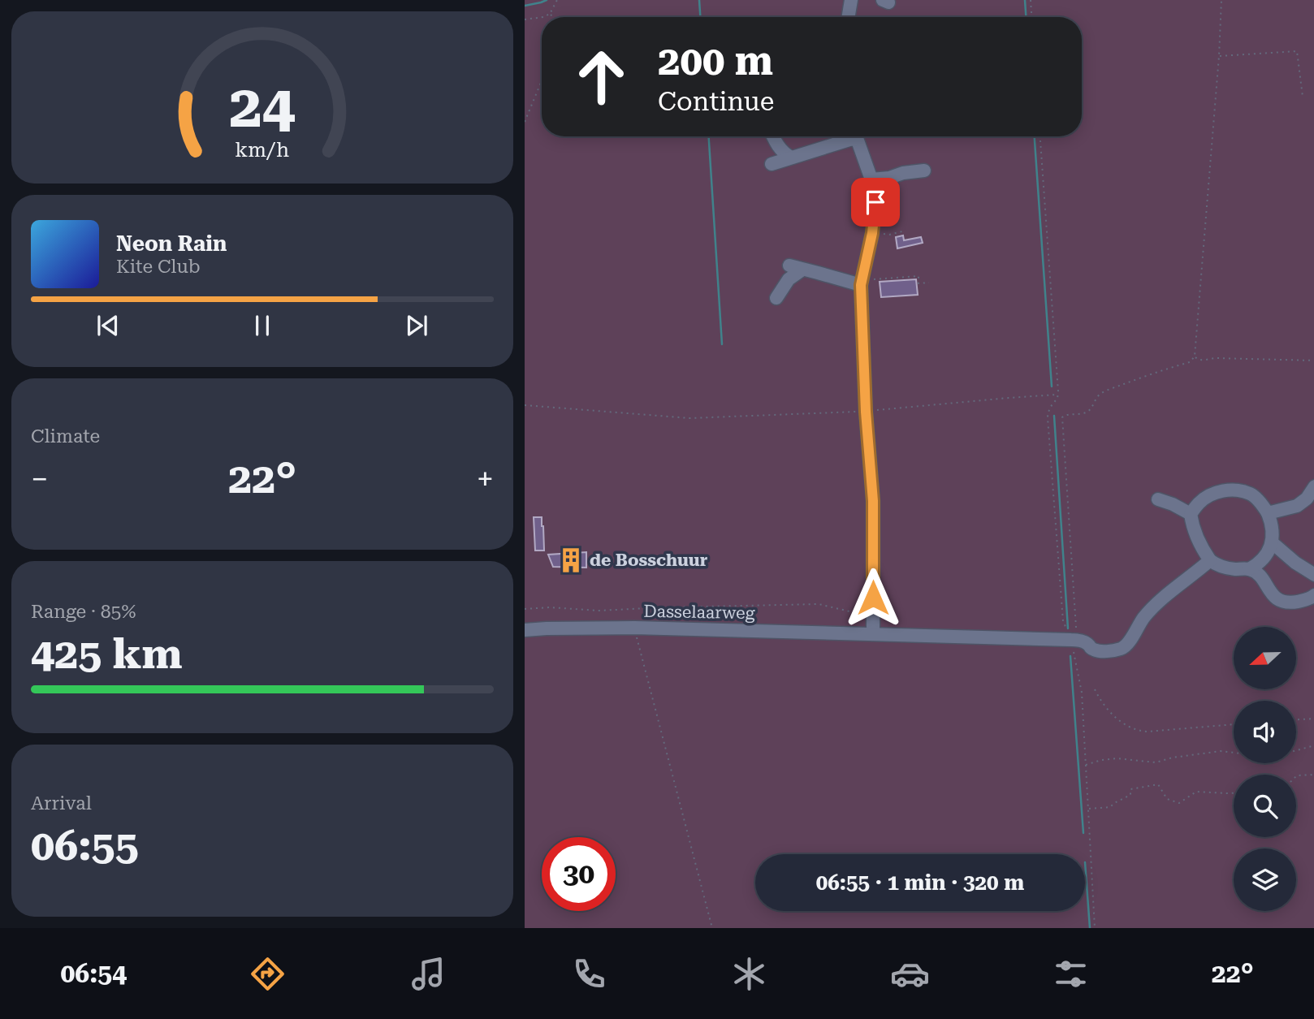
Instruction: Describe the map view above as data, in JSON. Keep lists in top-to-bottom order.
{
  "streets": {
    "street": ["Dasselaarweg"]
  },
  "places": {
    "building": ["de Bosschuur"]
  },
  "north": "left",
  "page": {
    "turn": ["200 m", "Continue"],
    "song": ["Neon Rain", "Kite Club"],
    "tile": [
      "Climate",
      ["Range · 85%", "425 km"],
      ["Arrival", "06:55"]
    ],
    "heat": ["−", "22°", "+"],
    "limit": "30",
    "trip": "06:55 · 1 min · 320 m",
    "tabs": ["06:54", "22°"],
    "gauge": ["24", "km/h"]
  }
}
